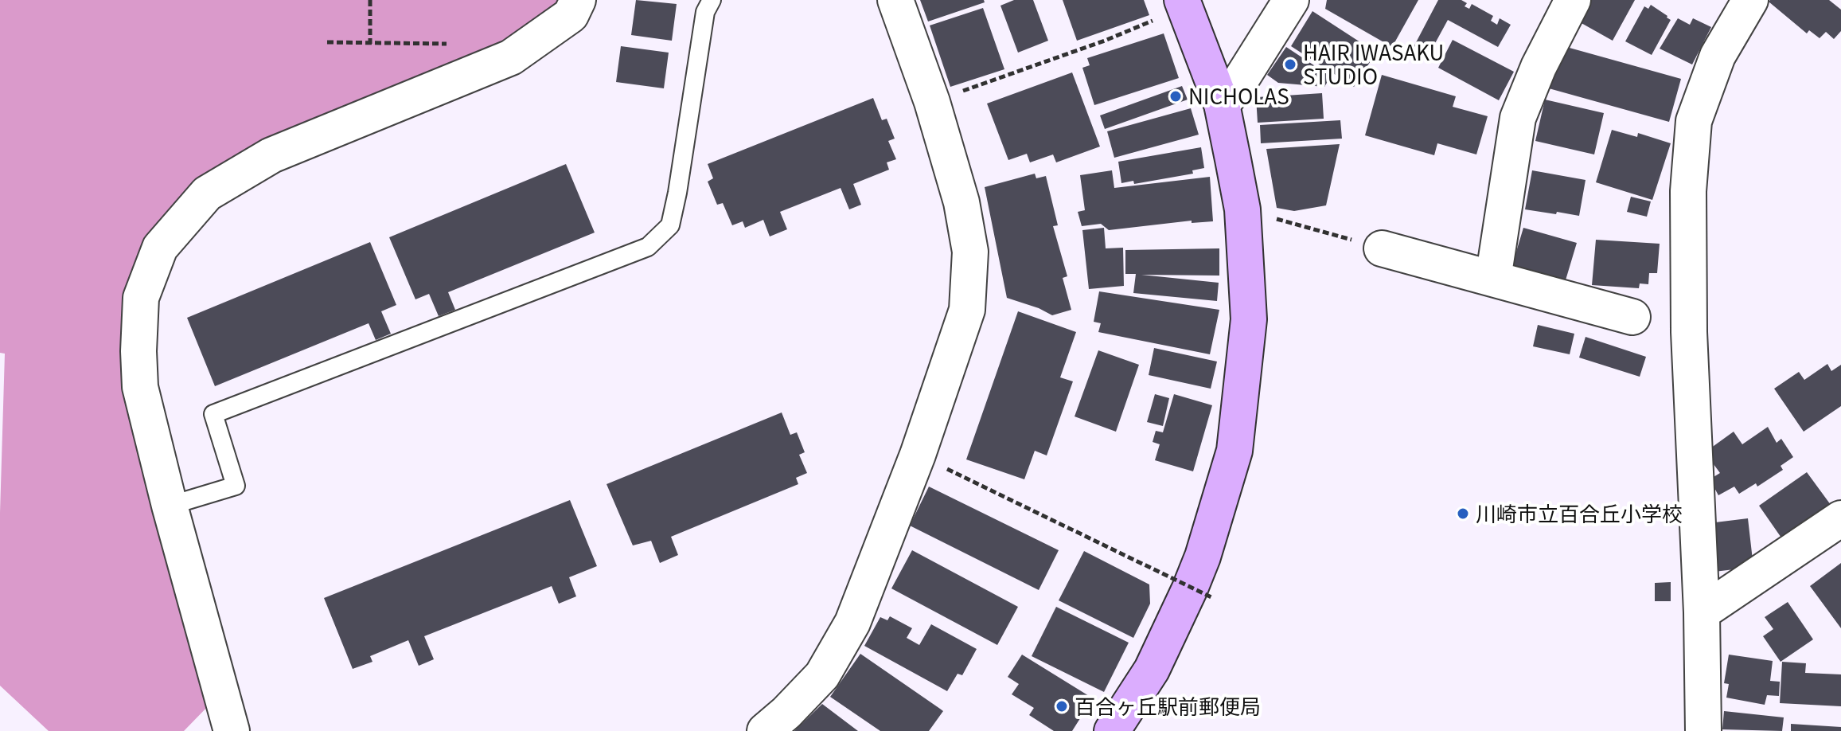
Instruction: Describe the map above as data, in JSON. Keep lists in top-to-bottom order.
{
  "places": [
    "HAIR IWASAKU STUDIO",
    "NICHOLAS",
    "川崎市立百合丘小学校",
    "百合ヶ丘駅前郵便局"
  ]
}
